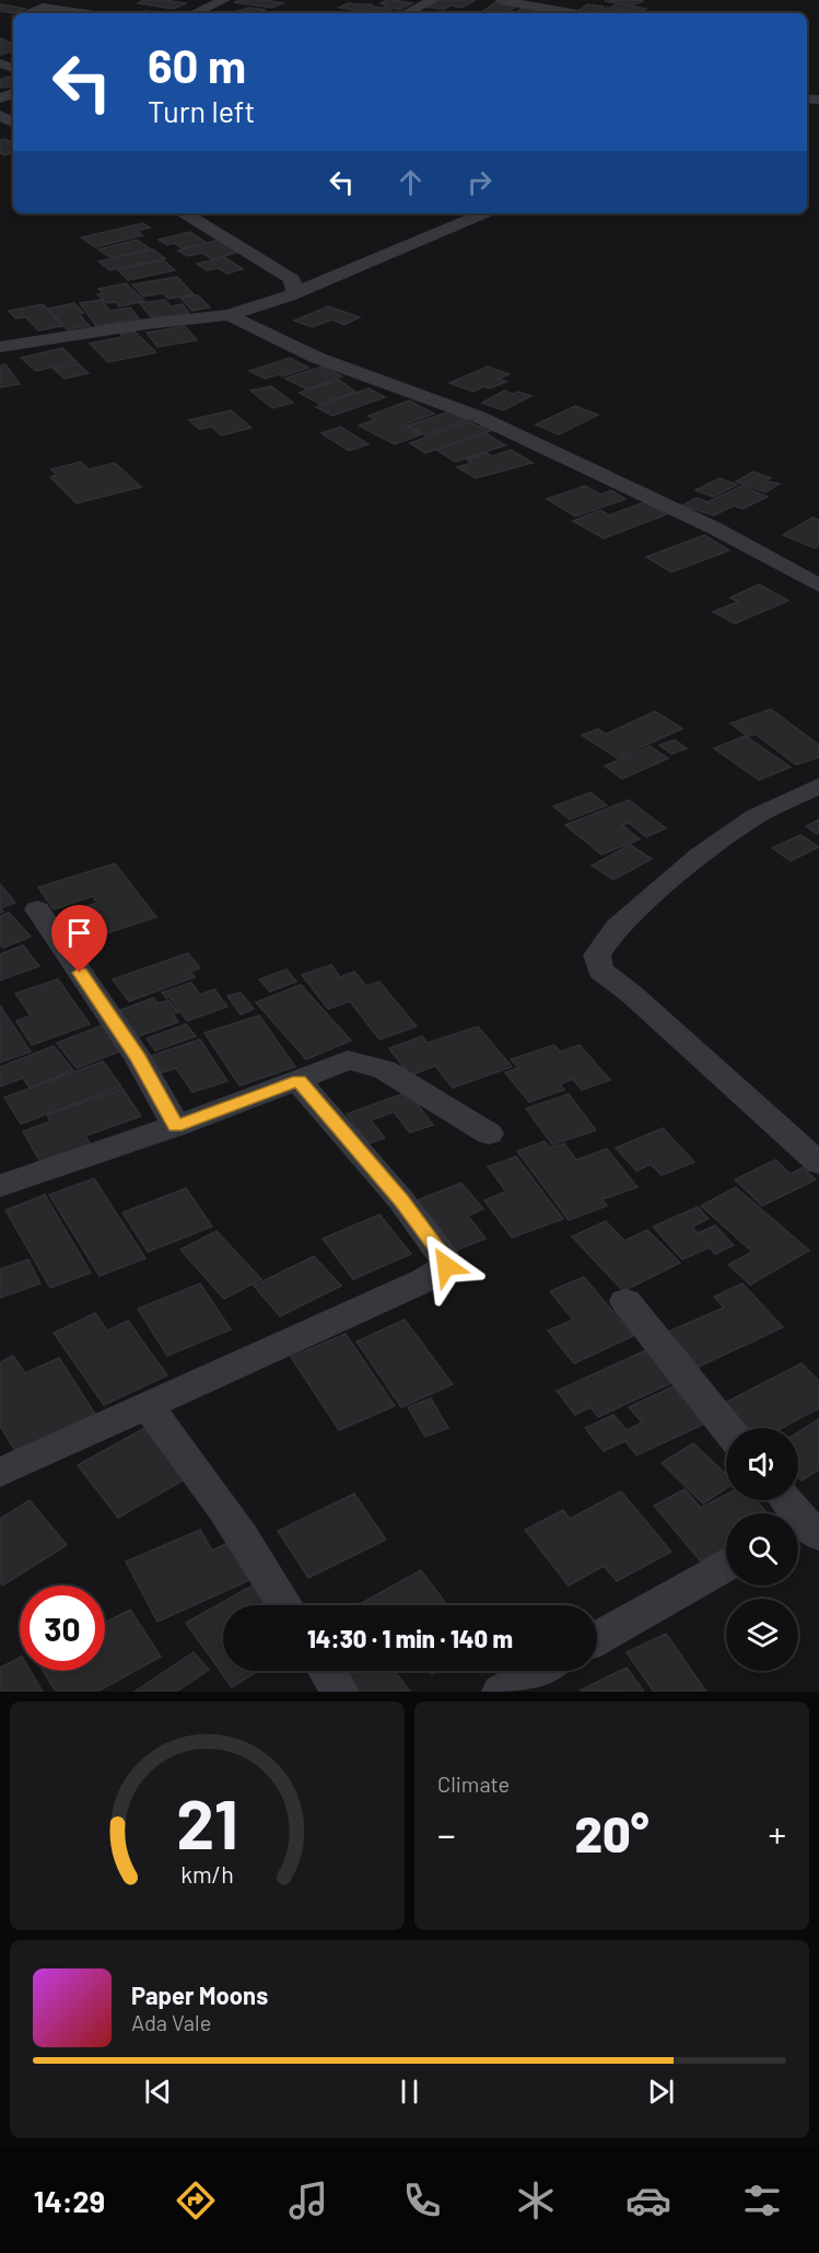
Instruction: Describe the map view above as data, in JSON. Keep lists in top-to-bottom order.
{
  "page": {
    "turn": ["60 m", "Turn left"],
    "limit": "30",
    "trip": "14:30 · 1 min · 140 m",
    "tile": "Climate",
    "heat": ["−", "20°", "+"],
    "song": ["Paper Moons", "Ada Vale"],
    "tabs": "14:29",
    "gauge": ["21", "km/h"]
  }
}
